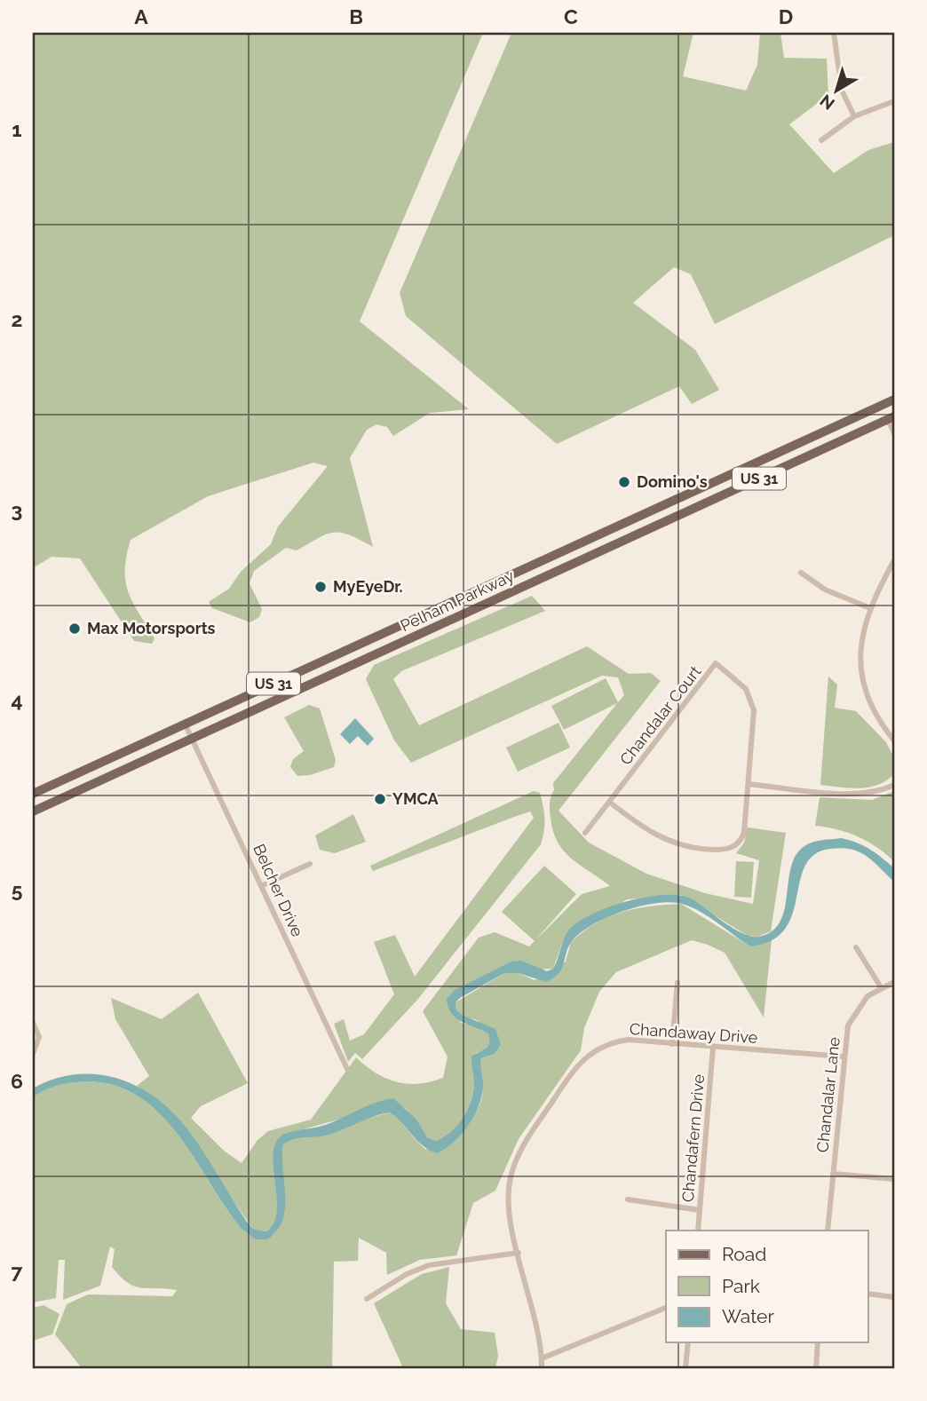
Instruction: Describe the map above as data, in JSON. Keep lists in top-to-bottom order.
{
  "streets": {
    "main road": ["US 31", "Pelham Parkway"],
    "street": [
      "Chandalar Court",
      "Belcher Drive",
      "Chandaway Drive",
      "Chandalar Lane",
      "Chandafern Drive"
    ]
  },
  "crossings": [
    ["Pelham Parkway", "Belcher Drive"],
    ["Chandaway Drive", "Chandalar Lane"],
    ["Chandaway Drive", "Chandafern Drive"]
  ],
  "places": [
    "Domino's",
    "MyEyeDr.",
    "Max Motorsports",
    "YMCA"
  ],
  "legend": ["Road", "Park", "Water"],
  "north": "bottom left",
  "grid": {
    "columns": [
      "A",
      "B",
      "C",
      "D"
    ],
    "rows": [
      "1",
      "2",
      "3",
      "4",
      "5",
      "6",
      "7"
    ]
  }
}
